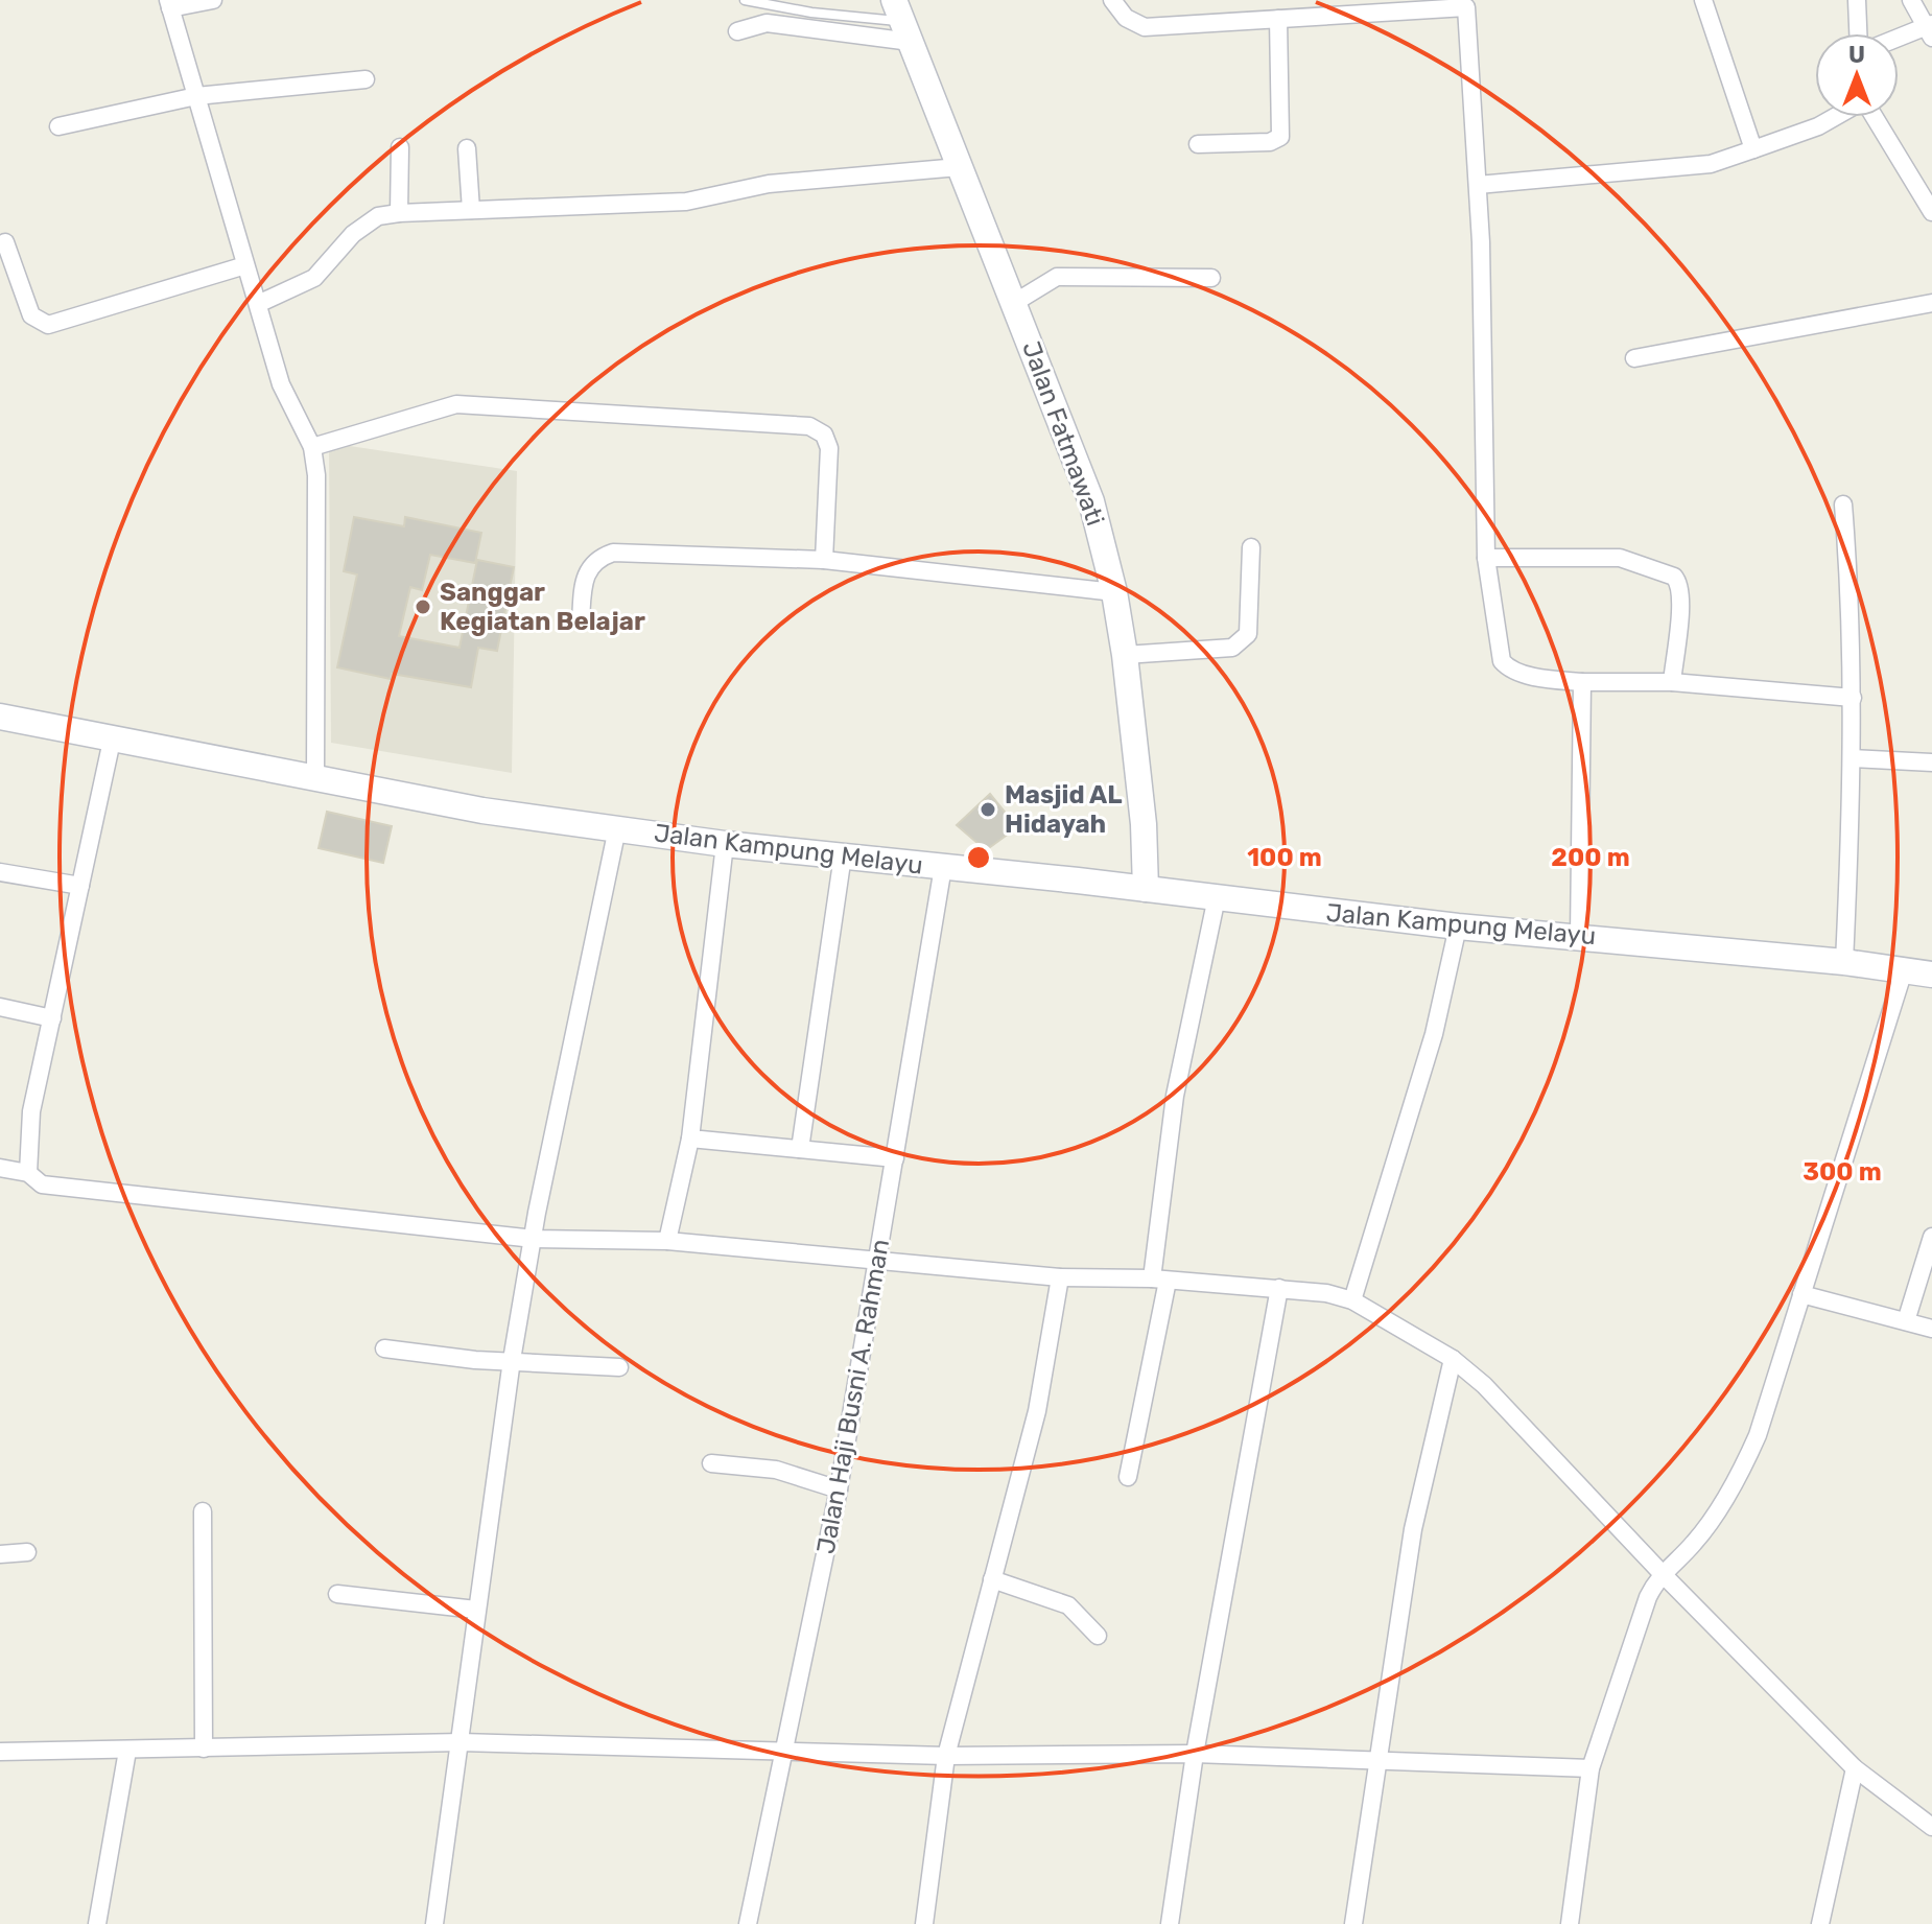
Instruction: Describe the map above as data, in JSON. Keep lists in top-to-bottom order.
{
  "streets": {
    "main road": ["Jalan Fatmawati", "Jalan Kampung Melayu"],
    "street": ["Jalan Haji Busni A. Rahman"]
  },
  "crossings": [
    ["Jalan Fatmawati", "Jalan Kampung Melayu"],
    ["Jalan Kampung Melayu", "Jalan Haji Busni A. Rahman"]
  ],
  "places": ["Sanggar Kegiatan Belajar", "Masjid AL Hidayah"],
  "north": "top",
  "rings": ["100 m", "200 m", "300 m"]
}
